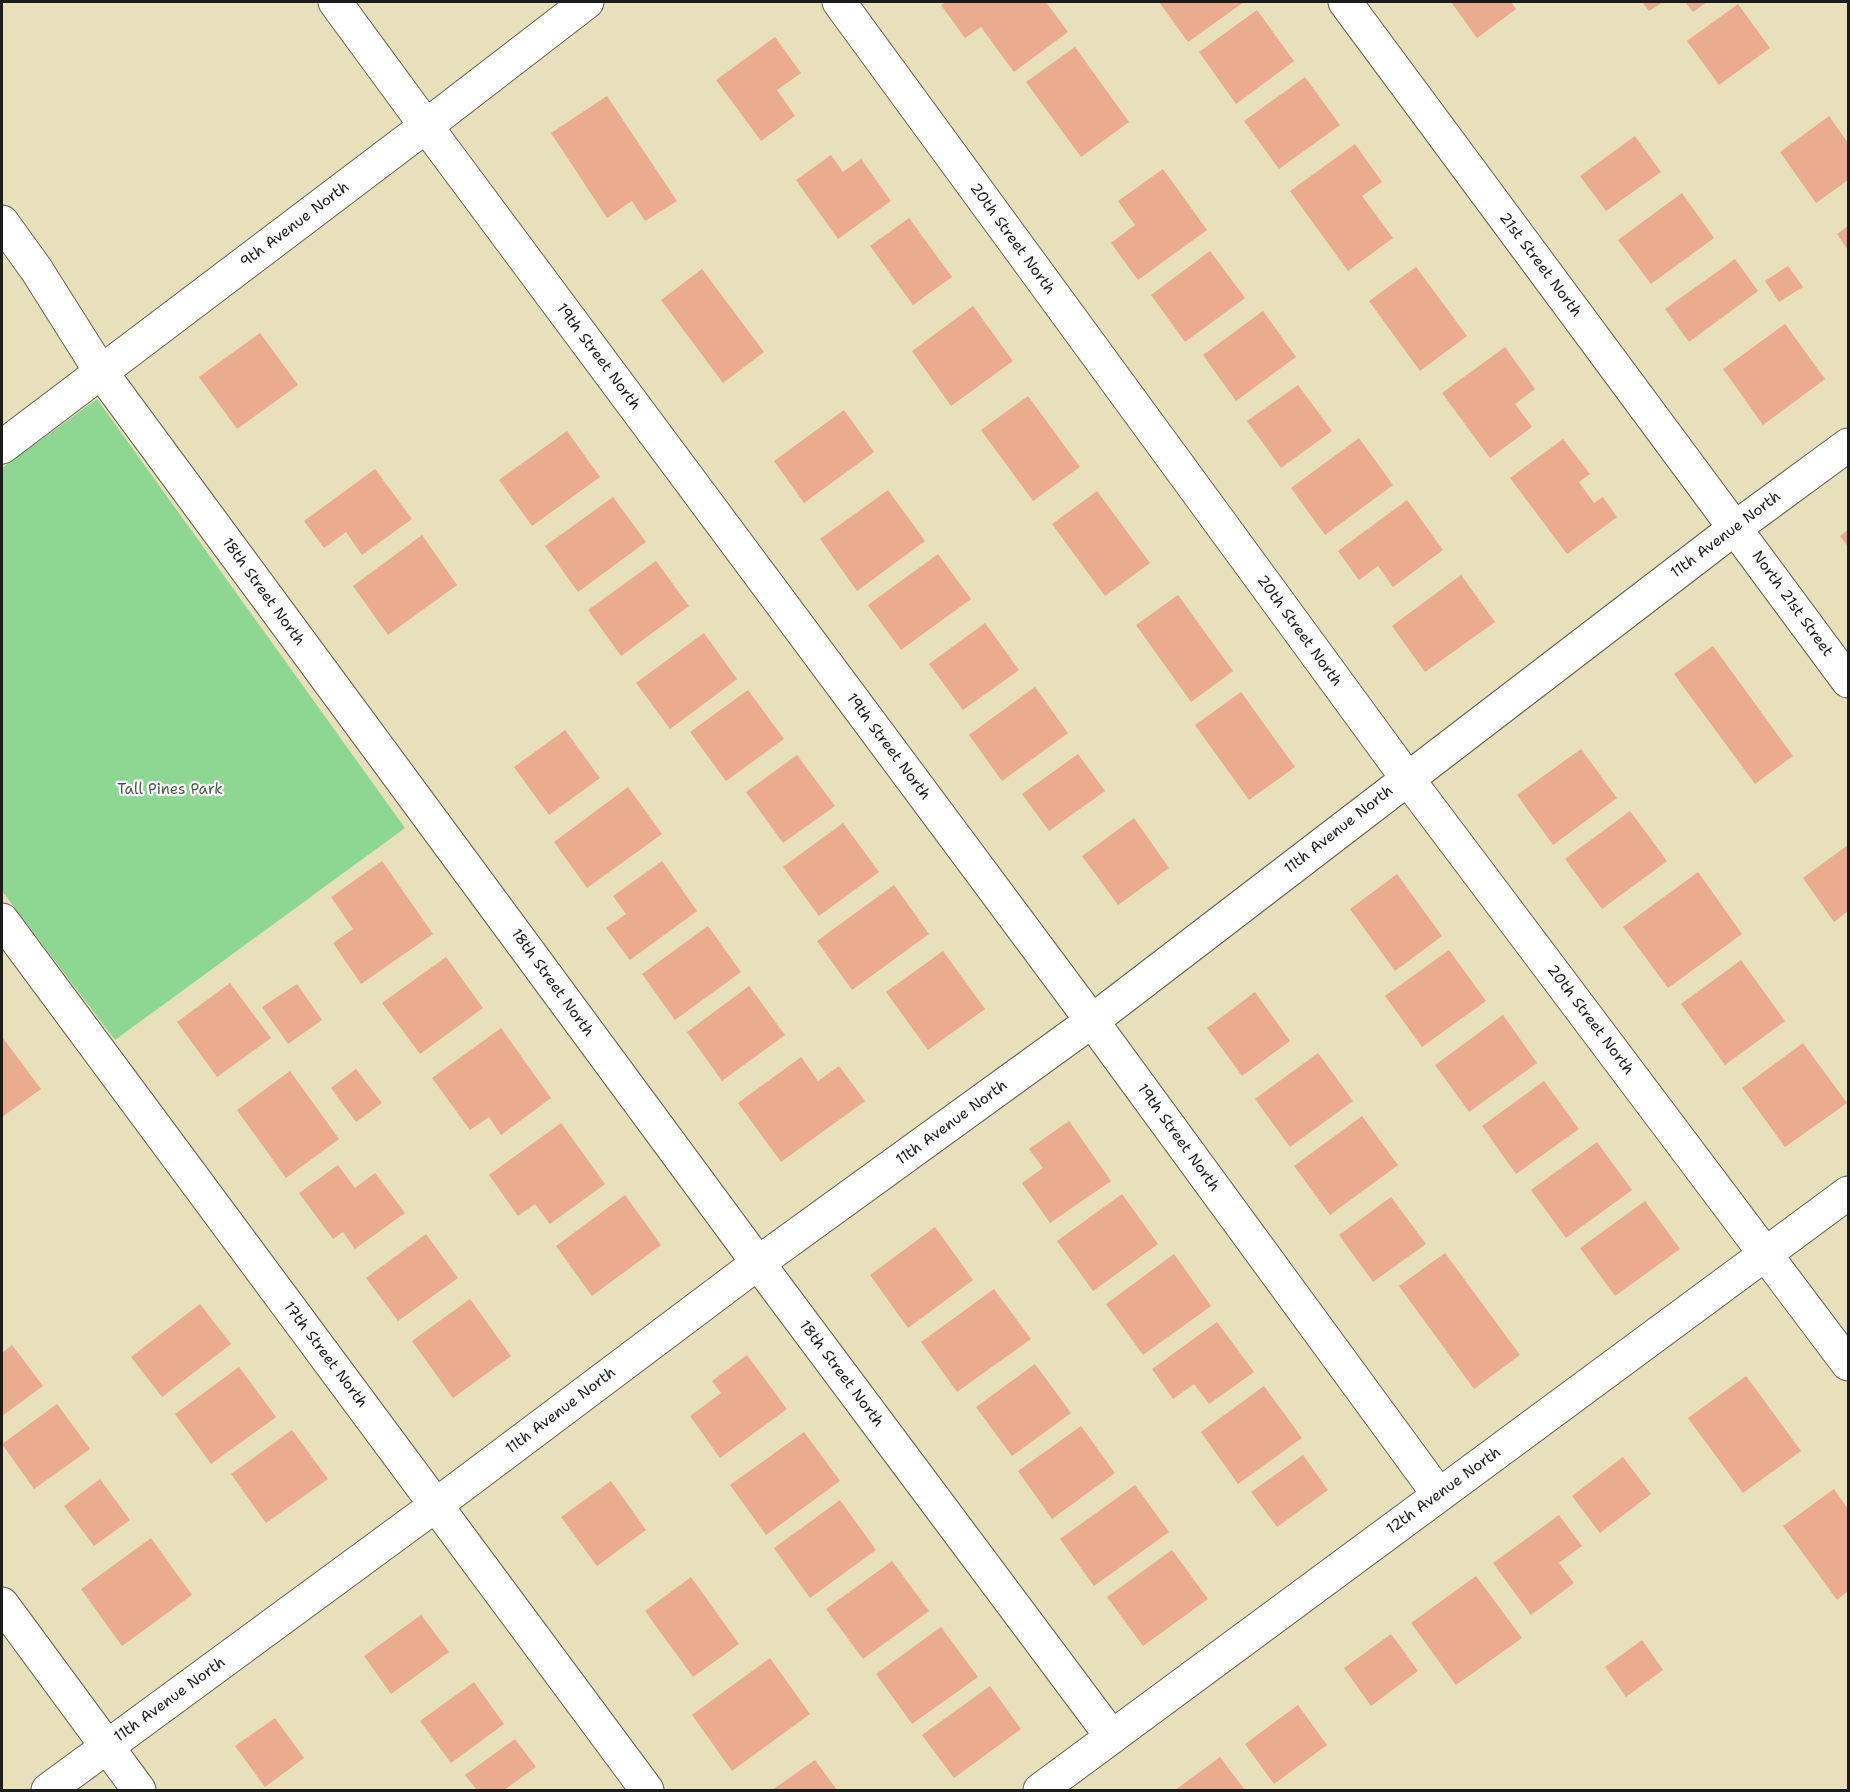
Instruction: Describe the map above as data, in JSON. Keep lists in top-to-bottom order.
{
  "streets": {
    "street": [
      "9th Avenue North",
      "20th Street North",
      "21st Street North",
      "19th Street North",
      "11th Avenue North",
      "18th Street North",
      "North 21st Street",
      "17th Street North",
      "12th Avenue North"
    ]
  },
  "crossings": [
    ["9th Avenue North", "19th Street North"],
    ["9th Avenue North", "18th Street North"],
    ["20th Street North", "11th Avenue North"],
    ["20th Street North", "12th Avenue North"],
    ["21st Street North", "11th Avenue North"],
    ["21st Street North", "North 21st Street"],
    ["19th Street North", "11th Avenue North"],
    ["19th Street North", "12th Avenue North"],
    ["11th Avenue North", "18th Street North"],
    ["11th Avenue North", "North 21st Street"],
    ["11th Avenue North", "17th Street North"],
    ["18th Street North", "12th Avenue North"]
  ],
  "parks": ["Tall Pines Park"]
}
